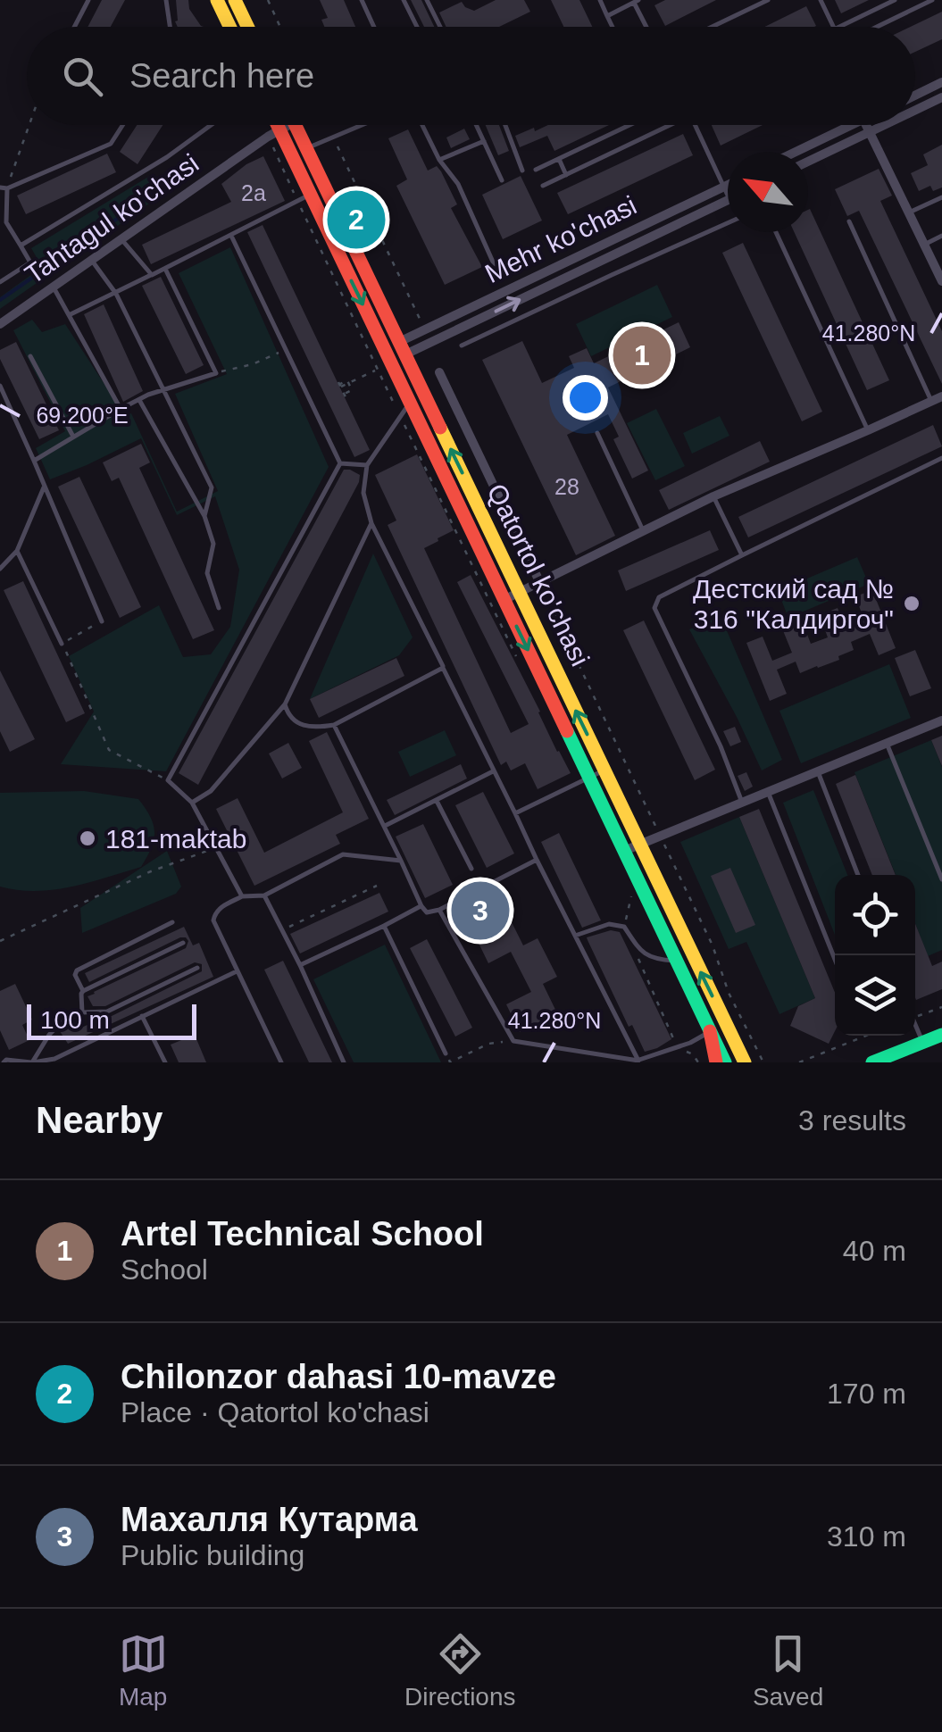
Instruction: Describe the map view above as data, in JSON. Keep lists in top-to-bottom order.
{
  "streets": {
    "main road": ["Qatortol ko'chasi"],
    "street": ["Tahtagul ko'chasi", "Mehr ko'chasi"]
  },
  "crossings": [
    ["Tahtagul ko'chasi", "Qatortol ko'chasi"],
    ["Mehr ko'chasi", "Qatortol ko'chasi"]
  ],
  "places": ["Дестский сад № 316 \"Калдиргоч\"", "181-maktab"],
  "house_numbers": ["2a", "28"],
  "scale_bar": "100 m",
  "north": "top left",
  "page": {
    "search": "Search here",
    "pins": ["2", "1", "3"],
    "scale": "100 m",
    "heading": ["Nearby", "3 results"],
    "list": [
      {
        "mark": "1",
        "name": "Artel Technical School",
        "note": "School",
        "value": "40 m"
      },
      {
        "mark": "2",
        "name": "Chilonzor dahasi 10-mavze",
        "note": "Place · Qatortol ko'chasi",
        "value": "170 m"
      },
      {
        "mark": "3",
        "name": "Махалля Кутарма",
        "note": "Public building",
        "value": "310 m"
      }
    ],
    "nav": ["Map", "Directions", "Saved"]
  },
  "coordinates": ["41.280°N", "69.200°E"]
}
